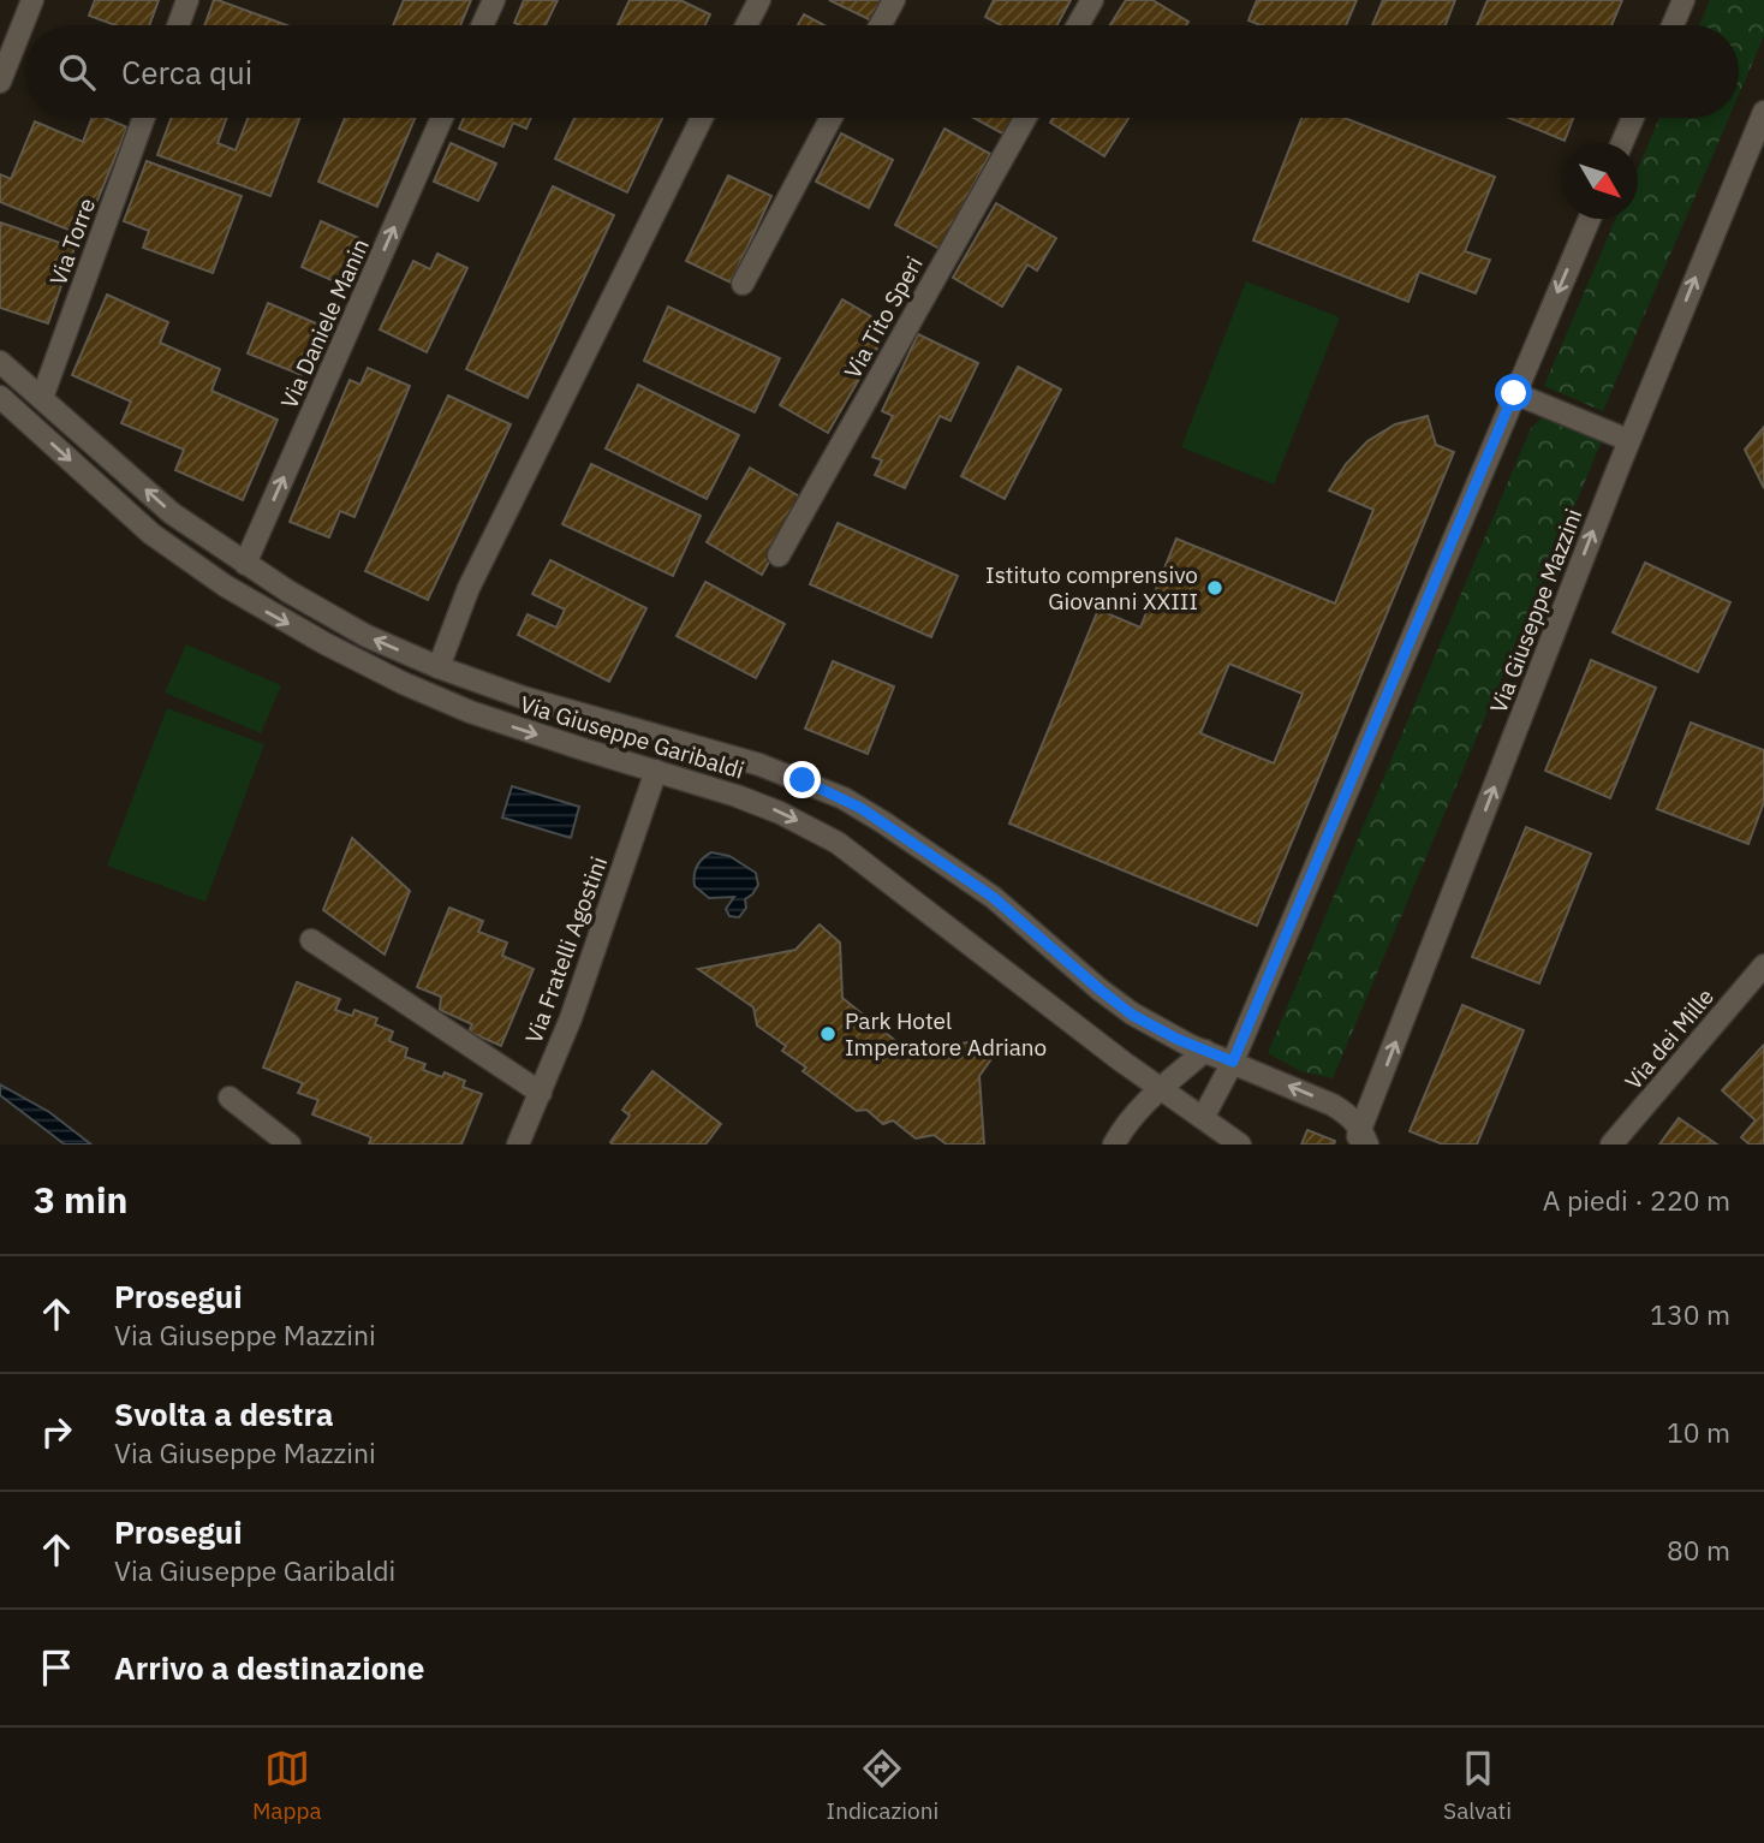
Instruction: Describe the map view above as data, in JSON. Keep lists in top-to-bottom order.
{
  "streets": {
    "street": [
      "Via Torre",
      "Via Tito Speri",
      "Via Daniele Manin",
      "Via Giuseppe Mazzini",
      "Via Giuseppe Garibaldi",
      "Via Fratelli Agostini",
      "Via dei Mille"
    ]
  },
  "crossings": [
    ["Via Torre", "Via Giuseppe Garibaldi"],
    ["Via Daniele Manin", "Via Giuseppe Garibaldi"],
    ["Via Giuseppe Garibaldi", "Via Fratelli Agostini"]
  ],
  "one_way": ["Via Daniele Manin"],
  "places": ["Istituto comprensivo Giovanni XXIII", "Park Hotel Imperatore Adriano"],
  "north": "bottom right",
  "page": {
    "search": "Cerca qui",
    "heading": ["3 min", "A piedi · 220 m"],
    "list": [
      ["Prosegui", "Via Giuseppe Mazzini", "130 m"],
      ["Svolta a destra", "Via Giuseppe Mazzini", "10 m"],
      ["Prosegui", "Via Giuseppe Garibaldi", "80 m"],
      "Arrivo a destinazione"
    ],
    "nav": ["Mappa", "Indicazioni", "Salvati"]
  }
}
